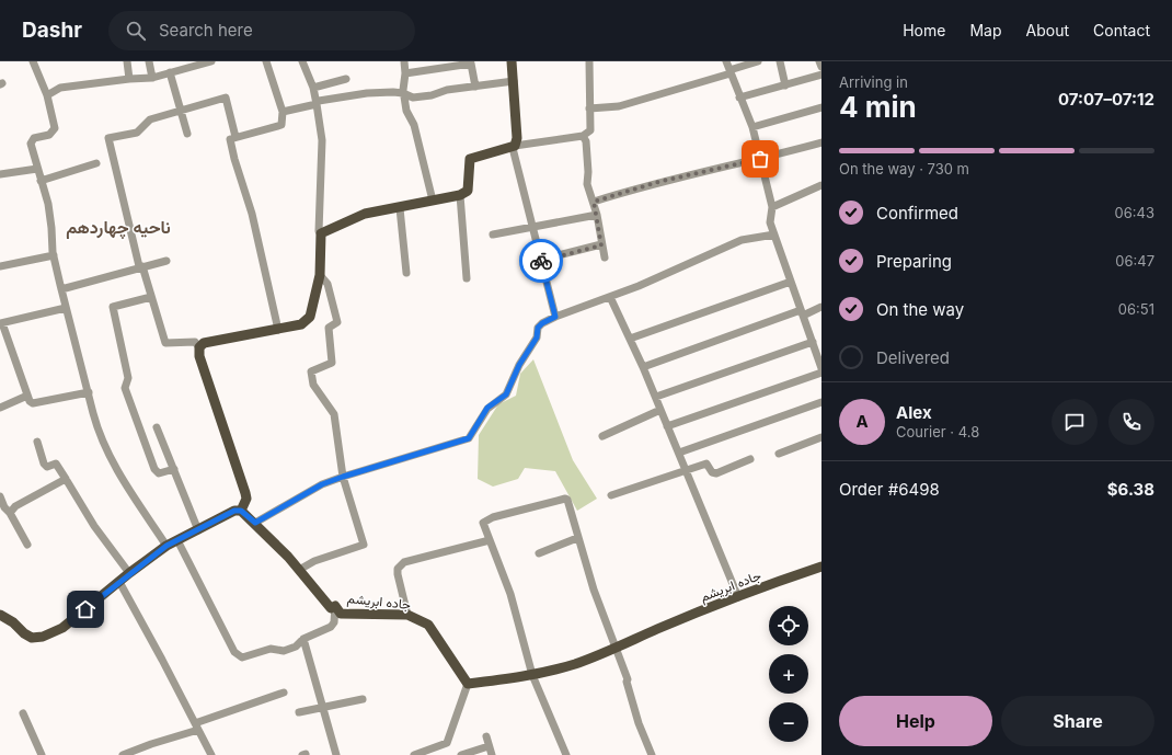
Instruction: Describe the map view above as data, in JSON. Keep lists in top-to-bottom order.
{
  "streets": {
    "main road": ["جاده ابریشم"]
  },
  "districts": ["ناحیه چهاردهم"],
  "page": {
    "header": "Dashr",
    "search": "Search here",
    "nav": [
      "Home",
      "Map",
      "About",
      "Contact"
    ],
    "heading": ["4 min", "Arriving in", "07:07–07:12"],
    "panel": [
      "Alex",
      "Courier · 4.8",
      "Order #6498",
      "$6.38"
    ],
    "bar": "On the way · 730 m",
    "list": [
      ["Confirmed", "06:43"],
      ["Preparing", "06:47"],
      ["On the way", "06:51"],
      "Delivered"
    ],
    "round": "A",
    "map_buttons": ["+", "−"],
    "buttons": ["Help", "Share"]
  }
}
